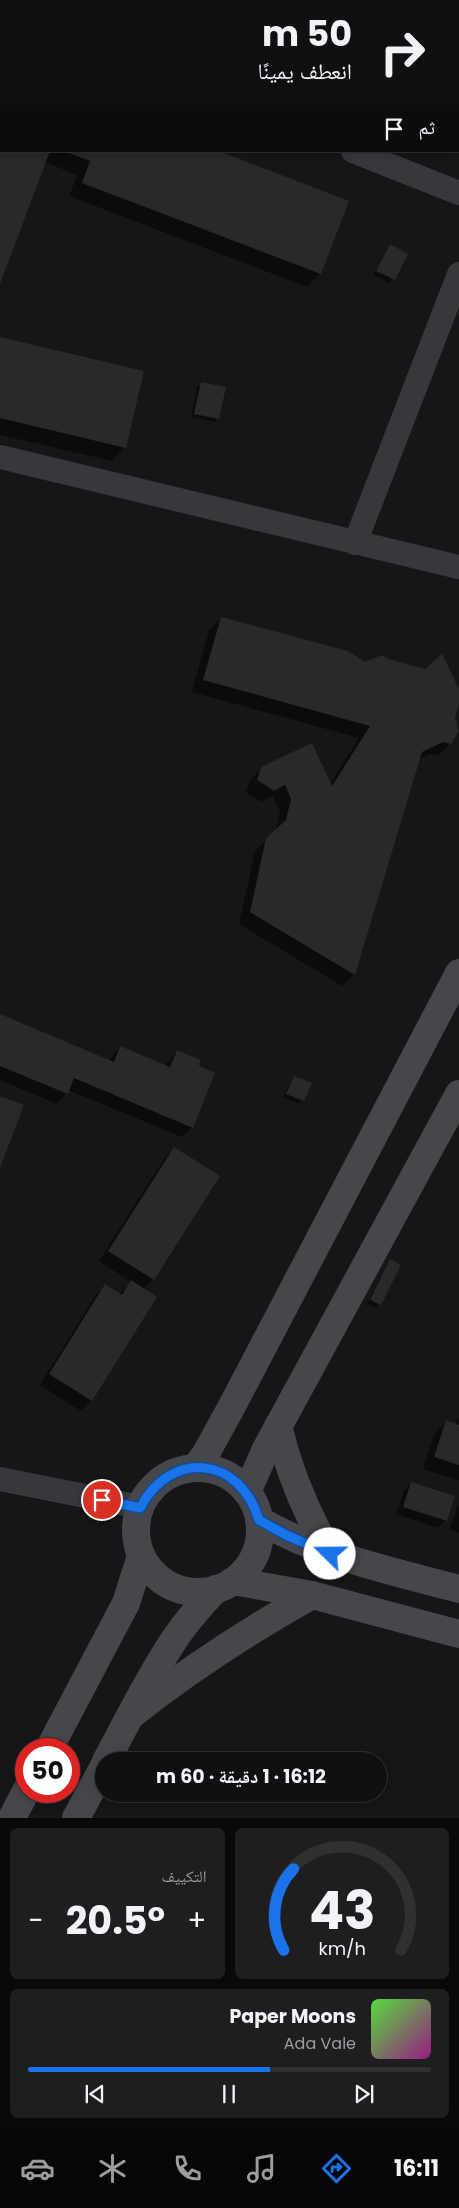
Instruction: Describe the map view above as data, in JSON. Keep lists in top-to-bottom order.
{
  "page": {
    "turn": ["50 m", "انعطف يمينًا"],
    "then": "ثم",
    "limit": "50",
    "trip": "16:12 · 1 دقيقة · 60 m",
    "tile": "التكييف",
    "heat": ["−", "20.5°", "+"],
    "song": ["Paper Moons", "Ada Vale"],
    "tabs": "16:11",
    "gauge": ["43", "km/h"]
  }
}
